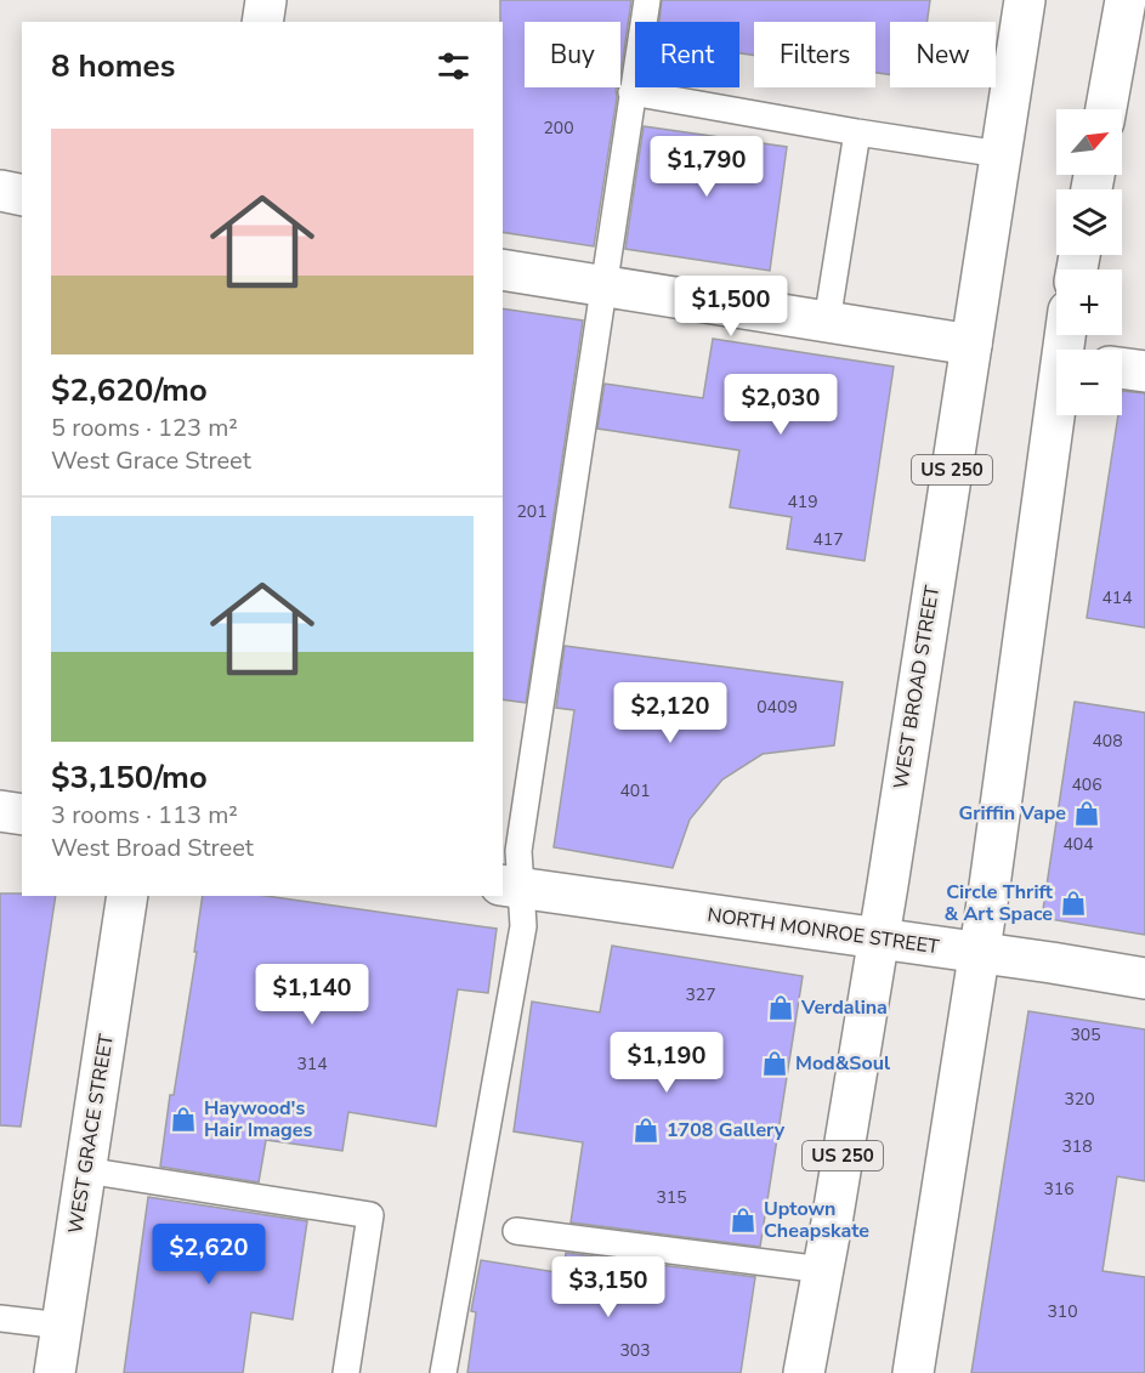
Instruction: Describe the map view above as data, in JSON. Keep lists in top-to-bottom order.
{
  "streets": {
    "main road": [
      "US 250",
      "WEST BROAD STREET",
      "NORTH MONROE STREET",
      "WEST GRACE STREET"
    ]
  },
  "crossings": [
    ["WEST BROAD STREET", "NORTH MONROE STREET"]
  ],
  "places": {
    "shop": [
      "Griffin Vape",
      "Circle Thrift & Art Space",
      "Verdalina",
      "Mod&Soul",
      "Haywood's Hair Images",
      "1708 Gallery",
      "Uptown Cheapskate"
    ]
  },
  "house_numbers": [
    "200",
    "419",
    "201",
    "417",
    "414",
    "0409",
    "408",
    "406",
    "401",
    "404",
    "327",
    "305",
    "314",
    "320",
    "318",
    "316",
    "315",
    "310",
    "303"
  ],
  "north": "top right",
  "page": {
    "chip": [
      "Buy",
      "Rent",
      "Filters",
      "New"
    ],
    "heading": "8 homes",
    "map_buttons": ["+", "−"],
    "list": [
      {
        "name": "$2,620/mo",
        "note": "5 rooms · 123 m² · West Grace Street"
      },
      {
        "name": "$3,150/mo",
        "note": "3 rooms · 113 m² · West Broad Street"
      }
    ],
    "price": [
      "$1,790",
      "$1,500",
      "$2,030",
      "$2,120",
      "$1,140",
      "$1,190",
      "$2,620",
      "$3,150"
    ]
  }
}
